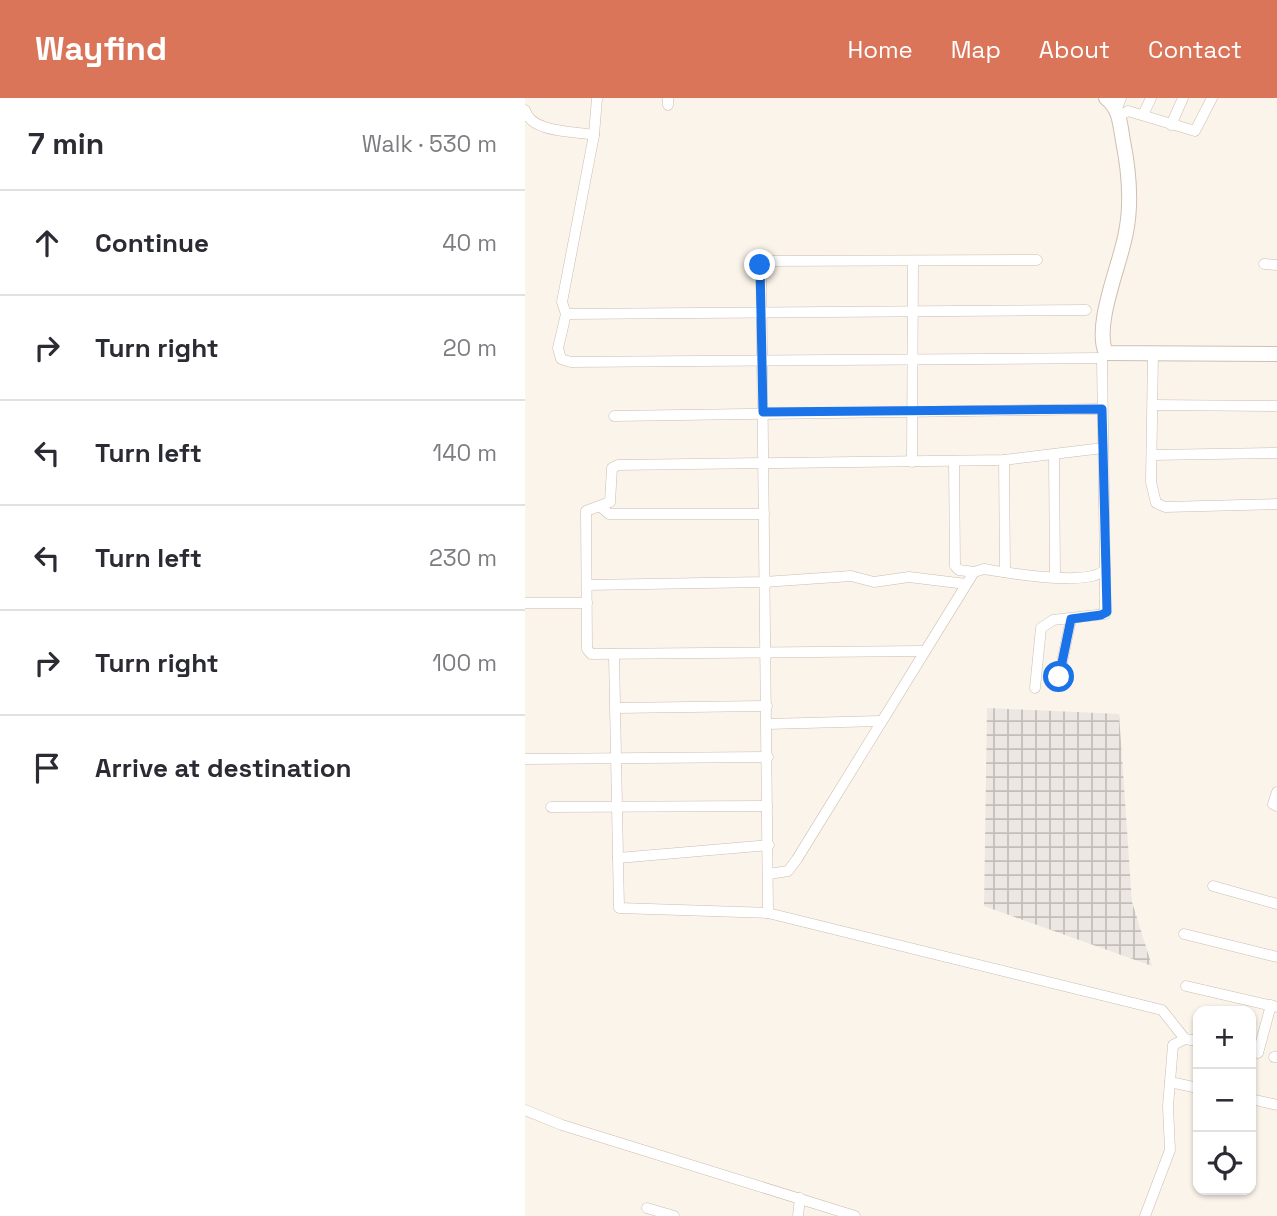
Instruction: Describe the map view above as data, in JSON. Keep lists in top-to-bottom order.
{
  "page": {
    "header": "Wayfind",
    "nav": [
      "Home",
      "Map",
      "About",
      "Contact"
    ],
    "heading": ["7 min", "Walk · 530 m"],
    "list": [
      ["Continue", "40 m"],
      ["Turn right", "20 m"],
      ["Turn left", "140 m"],
      ["Turn left", "230 m"],
      ["Turn right", "100 m"],
      "Arrive at destination"
    ],
    "map_buttons": ["+", "−"]
  }
}
